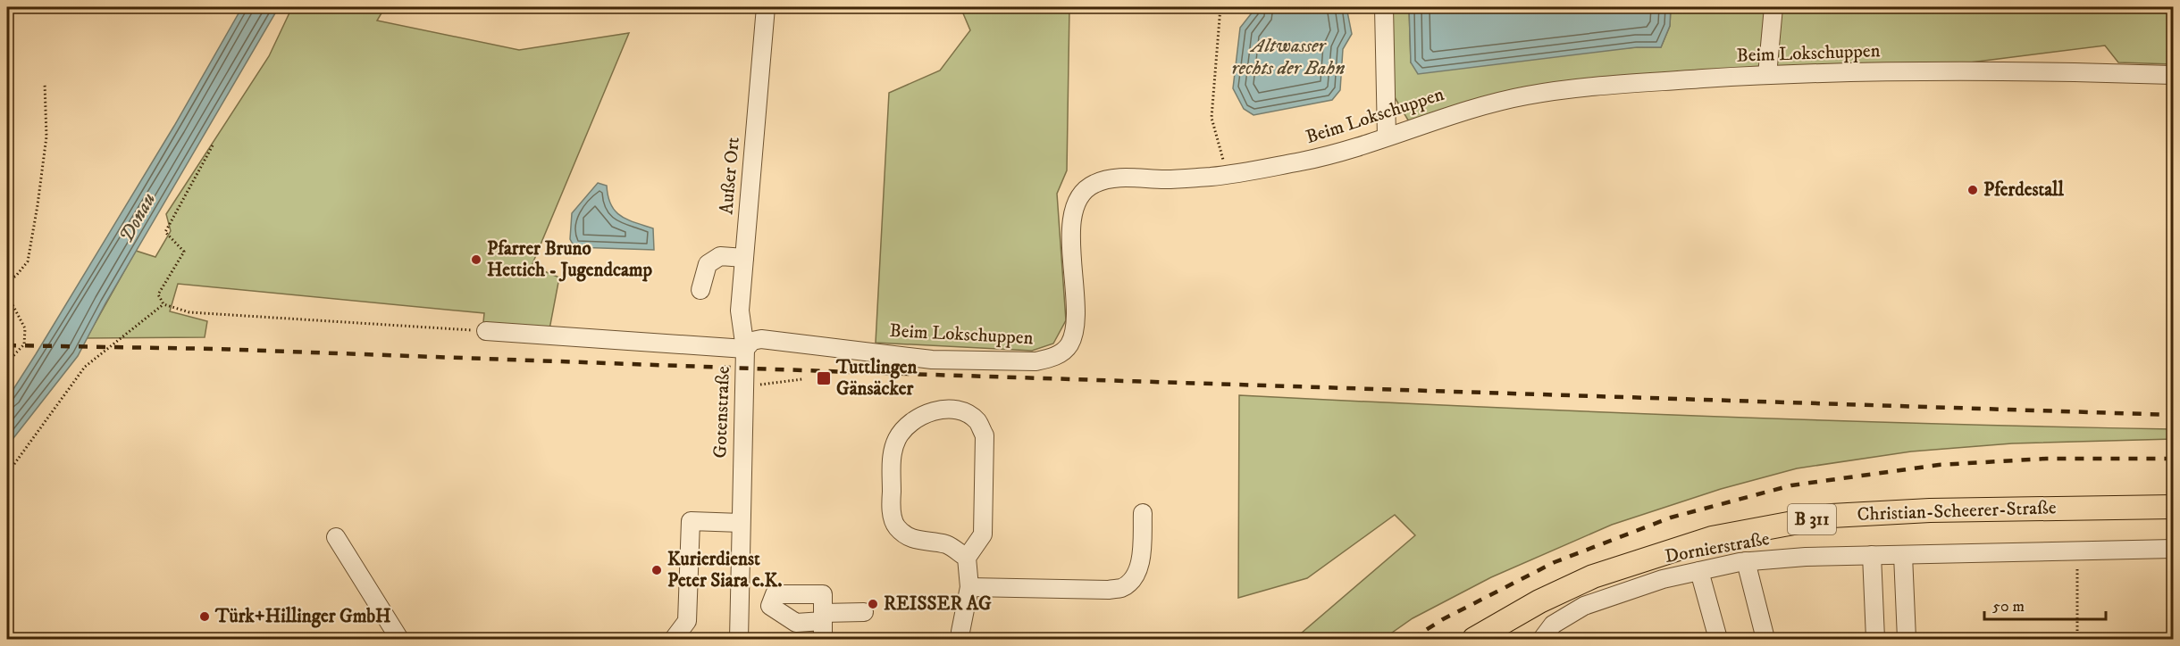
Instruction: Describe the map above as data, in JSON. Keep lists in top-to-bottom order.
{
  "streets": {
    "main road": ["Christian-Scheerer-Straße", "B 311"],
    "street": [
      "Beim Lokschuppen",
      "Außer Ort",
      "Gotenstraße",
      "Dornierstraße"
    ]
  },
  "crossings": [
    ["Beim Lokschuppen", "Außer Ort"],
    ["Beim Lokschuppen", "Gotenstraße"],
    ["Außer Ort", "Gotenstraße"]
  ],
  "water": ["Altwasser rechts der Bahn", "Donau"],
  "places": {
    "other": [
      "Pferdestall",
      "Pfarrer Bruno Hettich - Jugendcamp",
      "Kurierdienst Peter Siara e.K.",
      "REISSER AG",
      "Türk+Hillinger GmbH"
    ],
    "transit": ["Tuttlingen Gänsäcker"]
  },
  "scale_bar": "50 m"
}
